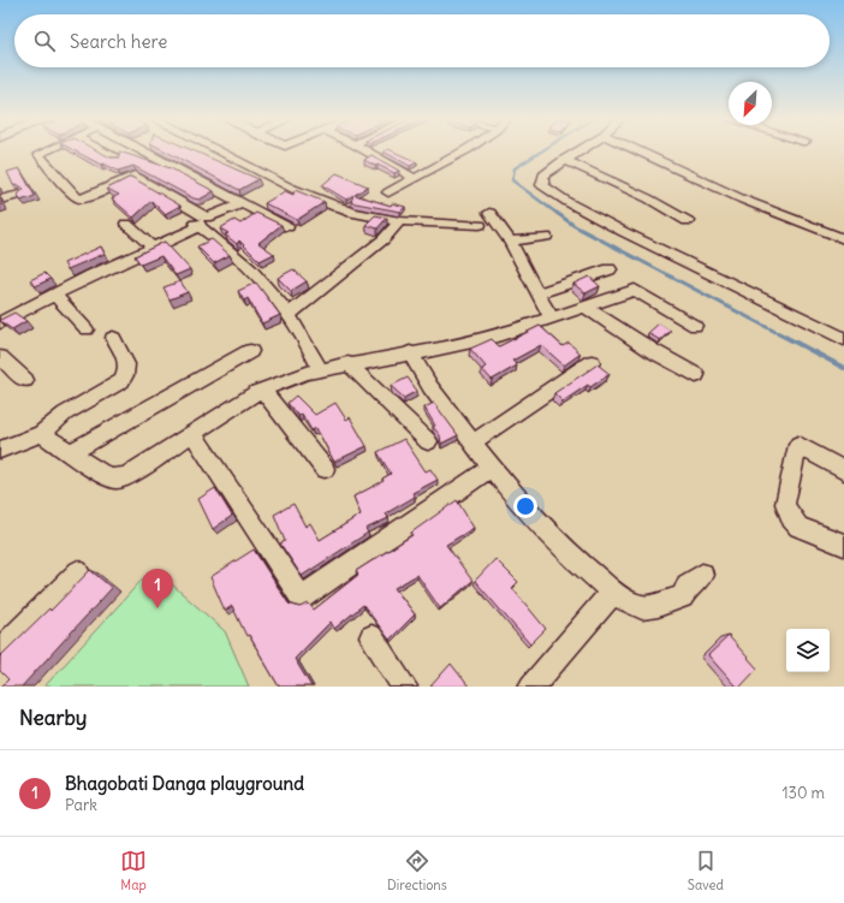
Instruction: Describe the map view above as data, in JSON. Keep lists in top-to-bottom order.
{
  "north": "bottom left",
  "page": {
    "search": "Search here",
    "pins": "1",
    "heading": "Nearby",
    "list": [
      {
        "mark": "1",
        "name": "Bhagobati Danga playground",
        "note": "Park",
        "value": "130 m"
      }
    ],
    "nav": ["Map", "Directions", "Saved"]
  }
}
